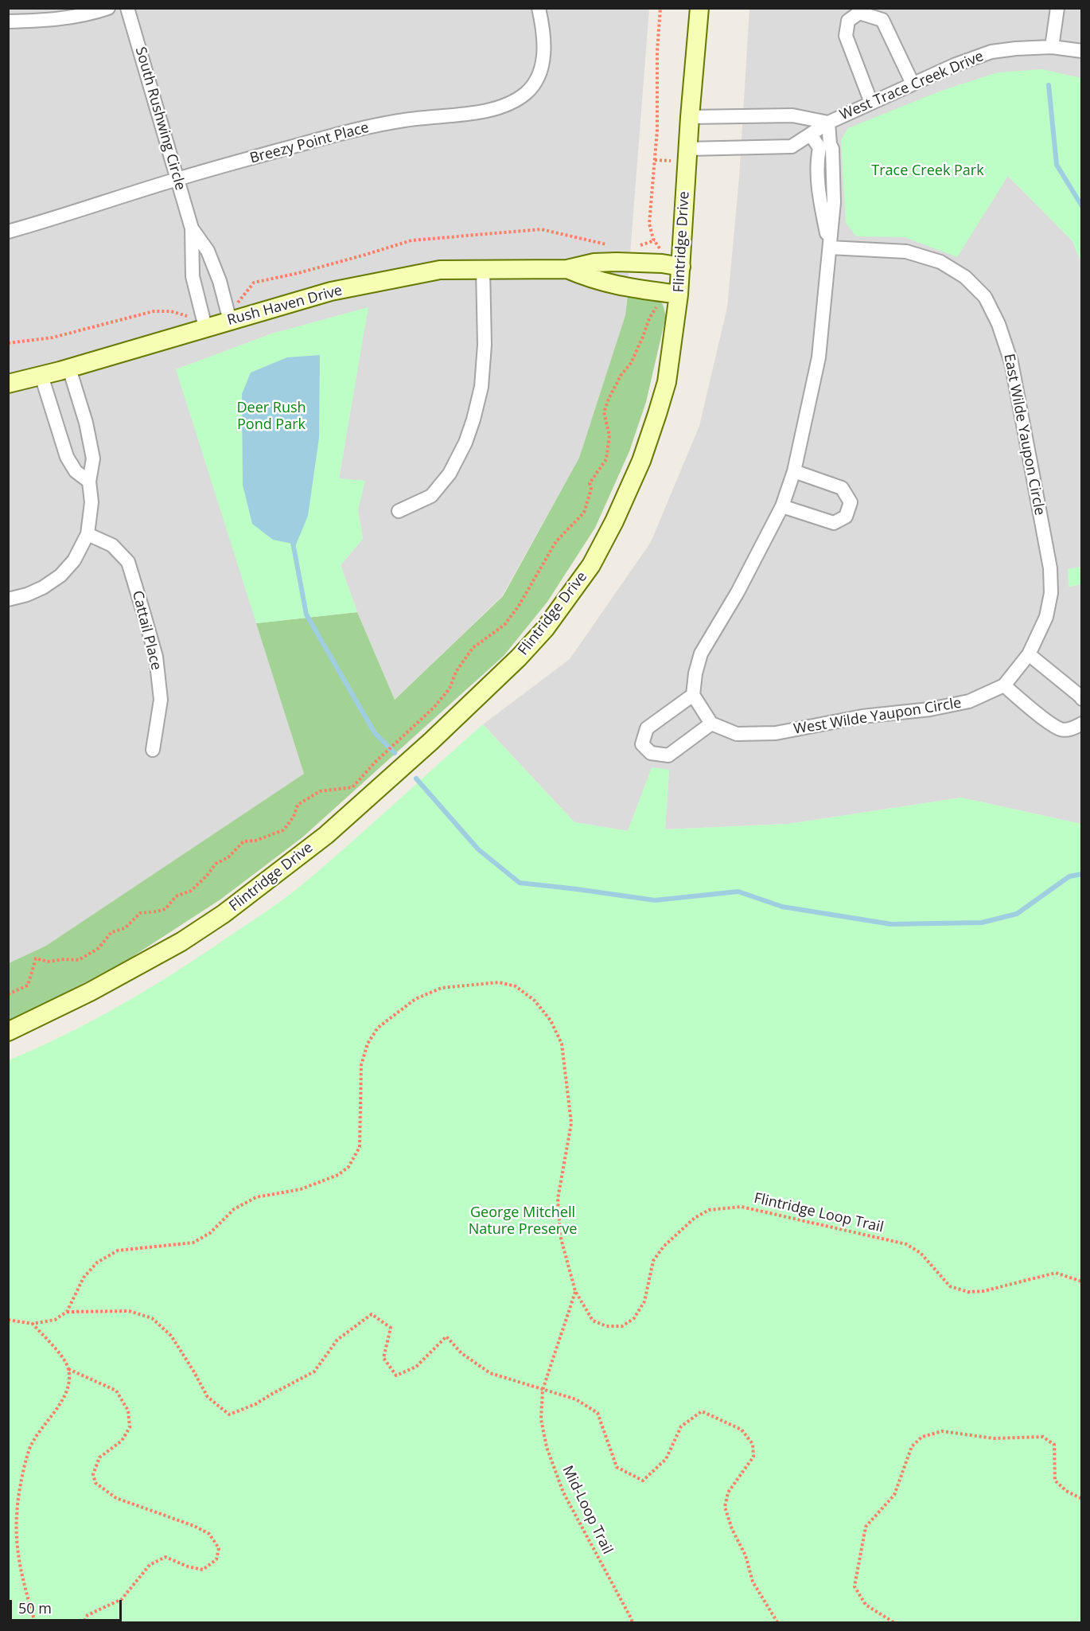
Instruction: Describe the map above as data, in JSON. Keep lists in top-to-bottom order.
{
  "streets": {
    "street": [
      "West Trace Creek Drive",
      "South Rushwing Circle",
      "Breezy Point Place",
      "Flintridge Drive",
      "Rush Haven Drive",
      "East Wilde Yaupon Circle",
      "Cattail Place",
      "West Wilde Yaupon Circle"
    ],
    "path": ["Flintridge Loop Trail", "Mid-Loop Trail"]
  },
  "crossings": [
    ["West Trace Creek Drive", "Flintridge Drive"],
    ["South Rushwing Circle", "Breezy Point Place"],
    ["South Rushwing Circle", "Rush Haven Drive"],
    ["Flintridge Drive", "Rush Haven Drive"],
    ["East Wilde Yaupon Circle", "West Wilde Yaupon Circle"],
    ["Flintridge Loop Trail", "Mid-Loop Trail"]
  ],
  "parks": ["Trace Creek Park", "Deer Rush Pond Park", "George Mitchell Nature Preserve"],
  "scale_bar": "50 m"
}
